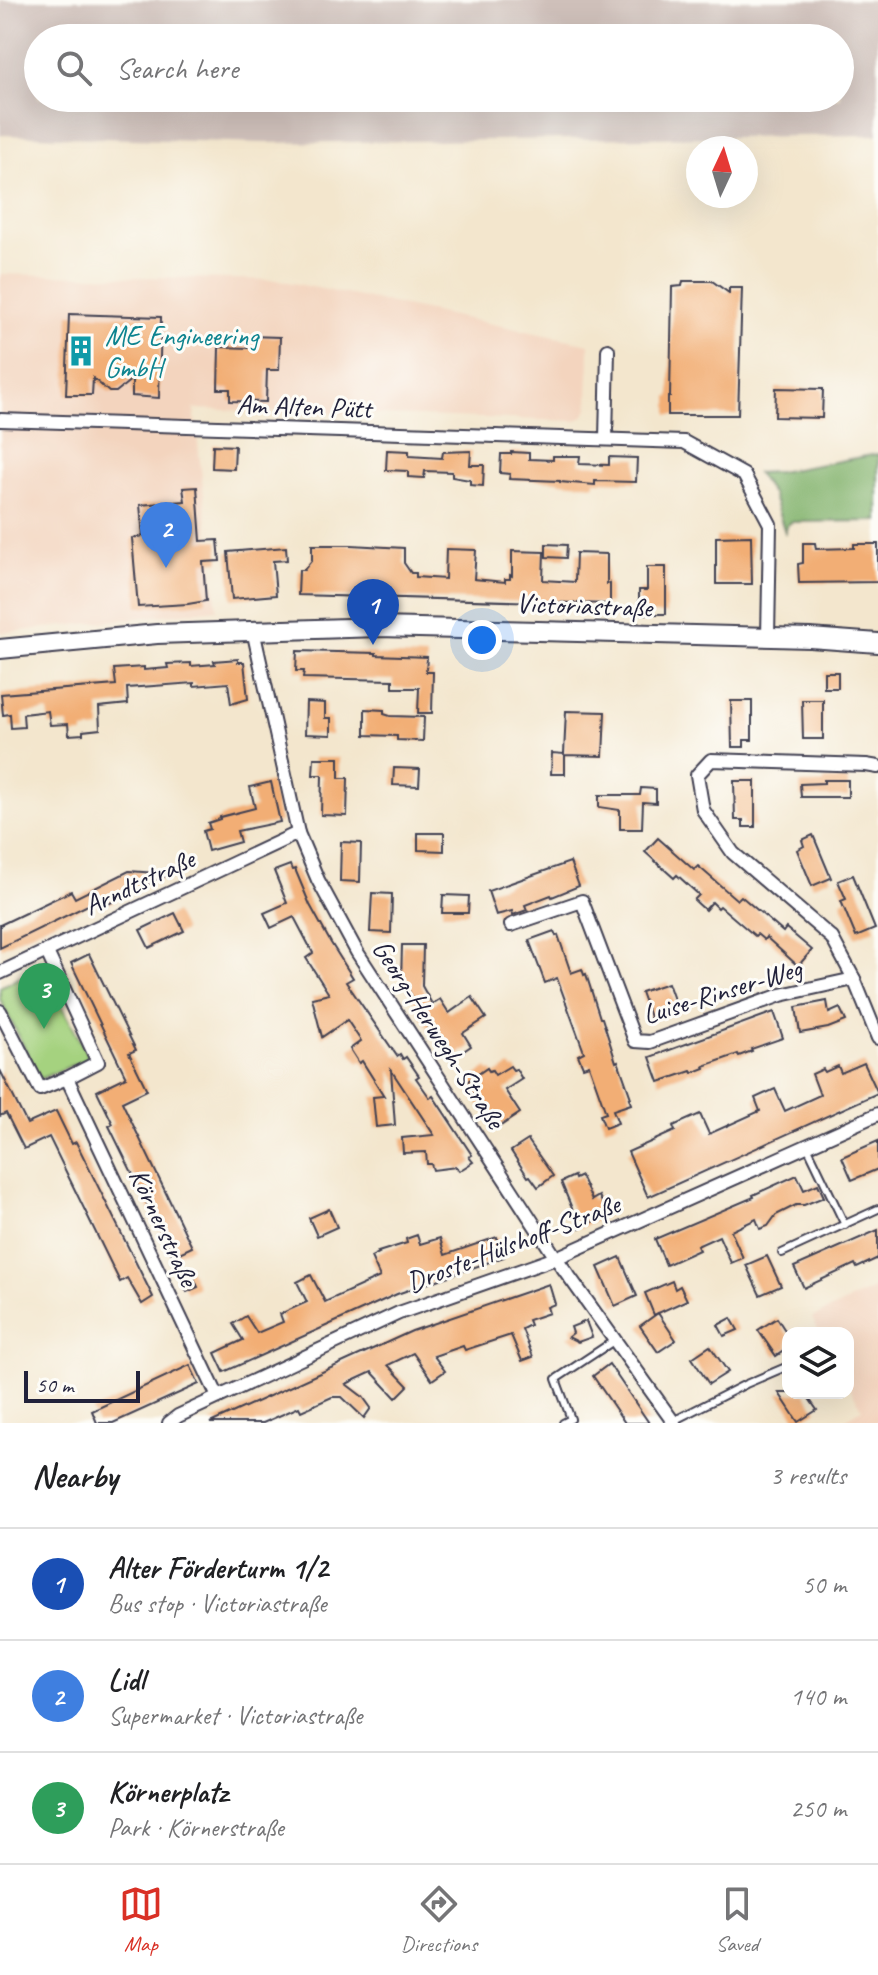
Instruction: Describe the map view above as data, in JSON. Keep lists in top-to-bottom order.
{
  "streets": {
    "main road": ["Victoriastraße"],
    "street": [
      "Am Alten Pütt",
      "Arndtstraße",
      "Luise-Rinser-Weg",
      "Georg-Herwegh-Straße",
      "Körnerstraße",
      "Droste-Hülshoff-Straße"
    ]
  },
  "crossings": [
    ["Am Alten Pütt", "Victoriastraße"],
    ["Victoriastraße", "Georg-Herwegh-Straße"],
    ["Arndtstraße", "Georg-Herwegh-Straße"],
    ["Georg-Herwegh-Straße", "Droste-Hülshoff-Straße"],
    ["Körnerstraße", "Droste-Hülshoff-Straße"]
  ],
  "places": {
    "building": ["ME Engineering GmbH"]
  },
  "scale_bar": "50 m",
  "north": "top",
  "page": {
    "search": "Search here",
    "pins": ["2", "1", "3"],
    "scale": "50 m",
    "heading": ["Nearby", "3 results"],
    "list": [
      {
        "mark": "1",
        "name": "Alter Förderturm 1/2",
        "note": "Bus stop · Victoriastraße",
        "value": "50 m"
      },
      {
        "mark": "2",
        "name": "Lidl",
        "note": "Supermarket · Victoriastraße",
        "value": "140 m"
      },
      {
        "mark": "3",
        "name": "Körnerplatz",
        "note": "Park · Körnerstraße",
        "value": "250 m"
      }
    ],
    "nav": ["Map", "Directions", "Saved"]
  }
}
